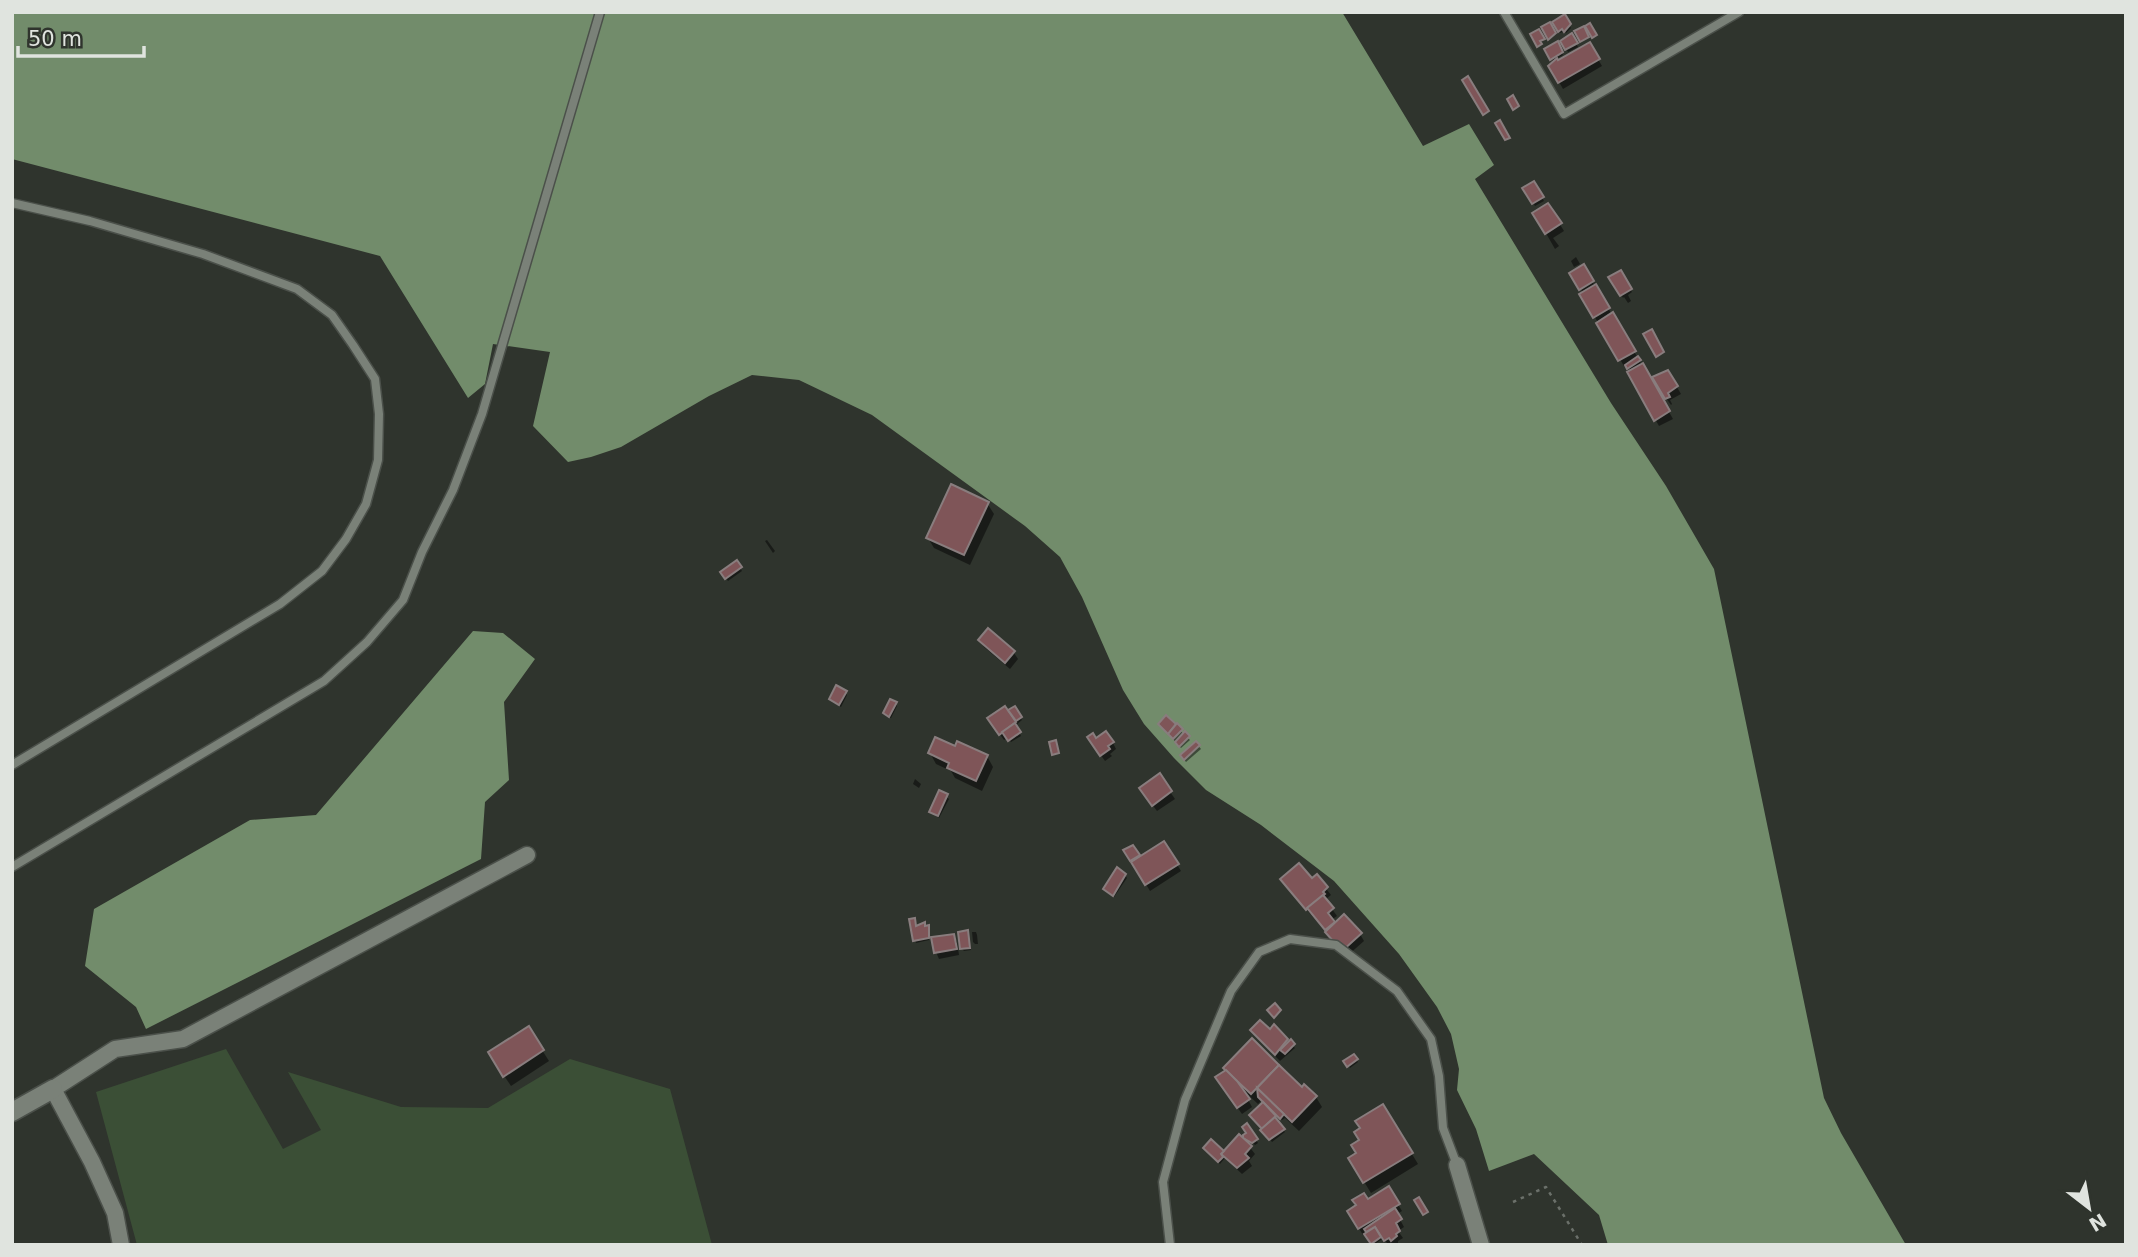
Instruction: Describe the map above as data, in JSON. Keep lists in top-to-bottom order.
{
  "scale_bar": "50 m",
  "north": "bottom right"
}
